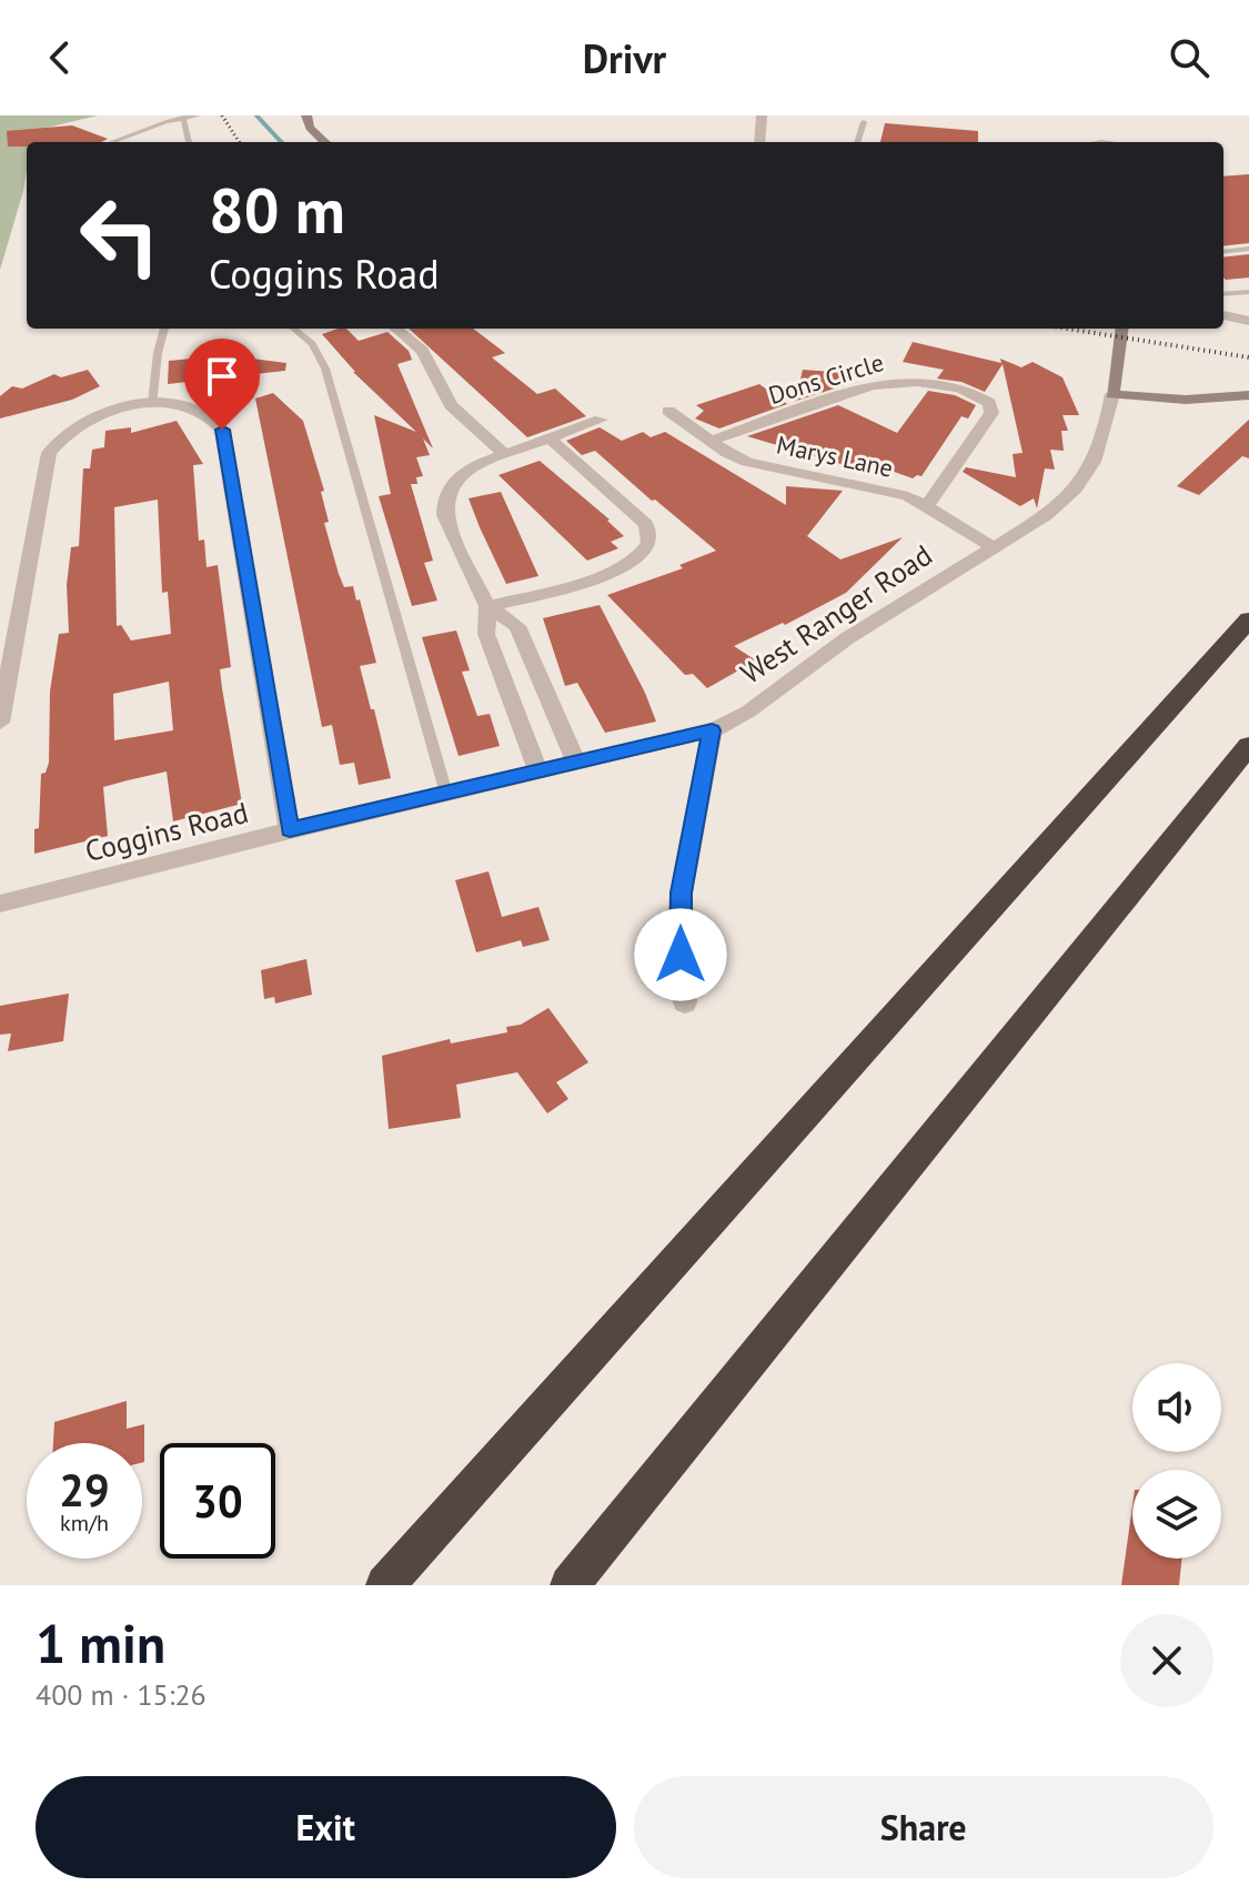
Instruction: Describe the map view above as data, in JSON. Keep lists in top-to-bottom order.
{
  "streets": {
    "street": [
      "Dons Circle",
      "Marys Lane",
      "West Ranger Road",
      "Coggins Road"
    ]
  },
  "crossings": [
    ["Dons Circle", "Marys Lane"],
    ["Marys Lane", "West Ranger Road"],
    ["West Ranger Road", "Coggins Road"]
  ],
  "page": {
    "header": "Drivr",
    "turn": ["80 m", "Coggins Road"],
    "speed": "29 km/h",
    "limit": "30",
    "heading": ["1 min", "400 m · 15:26"],
    "buttons": ["Exit", "Share"]
  }
}
